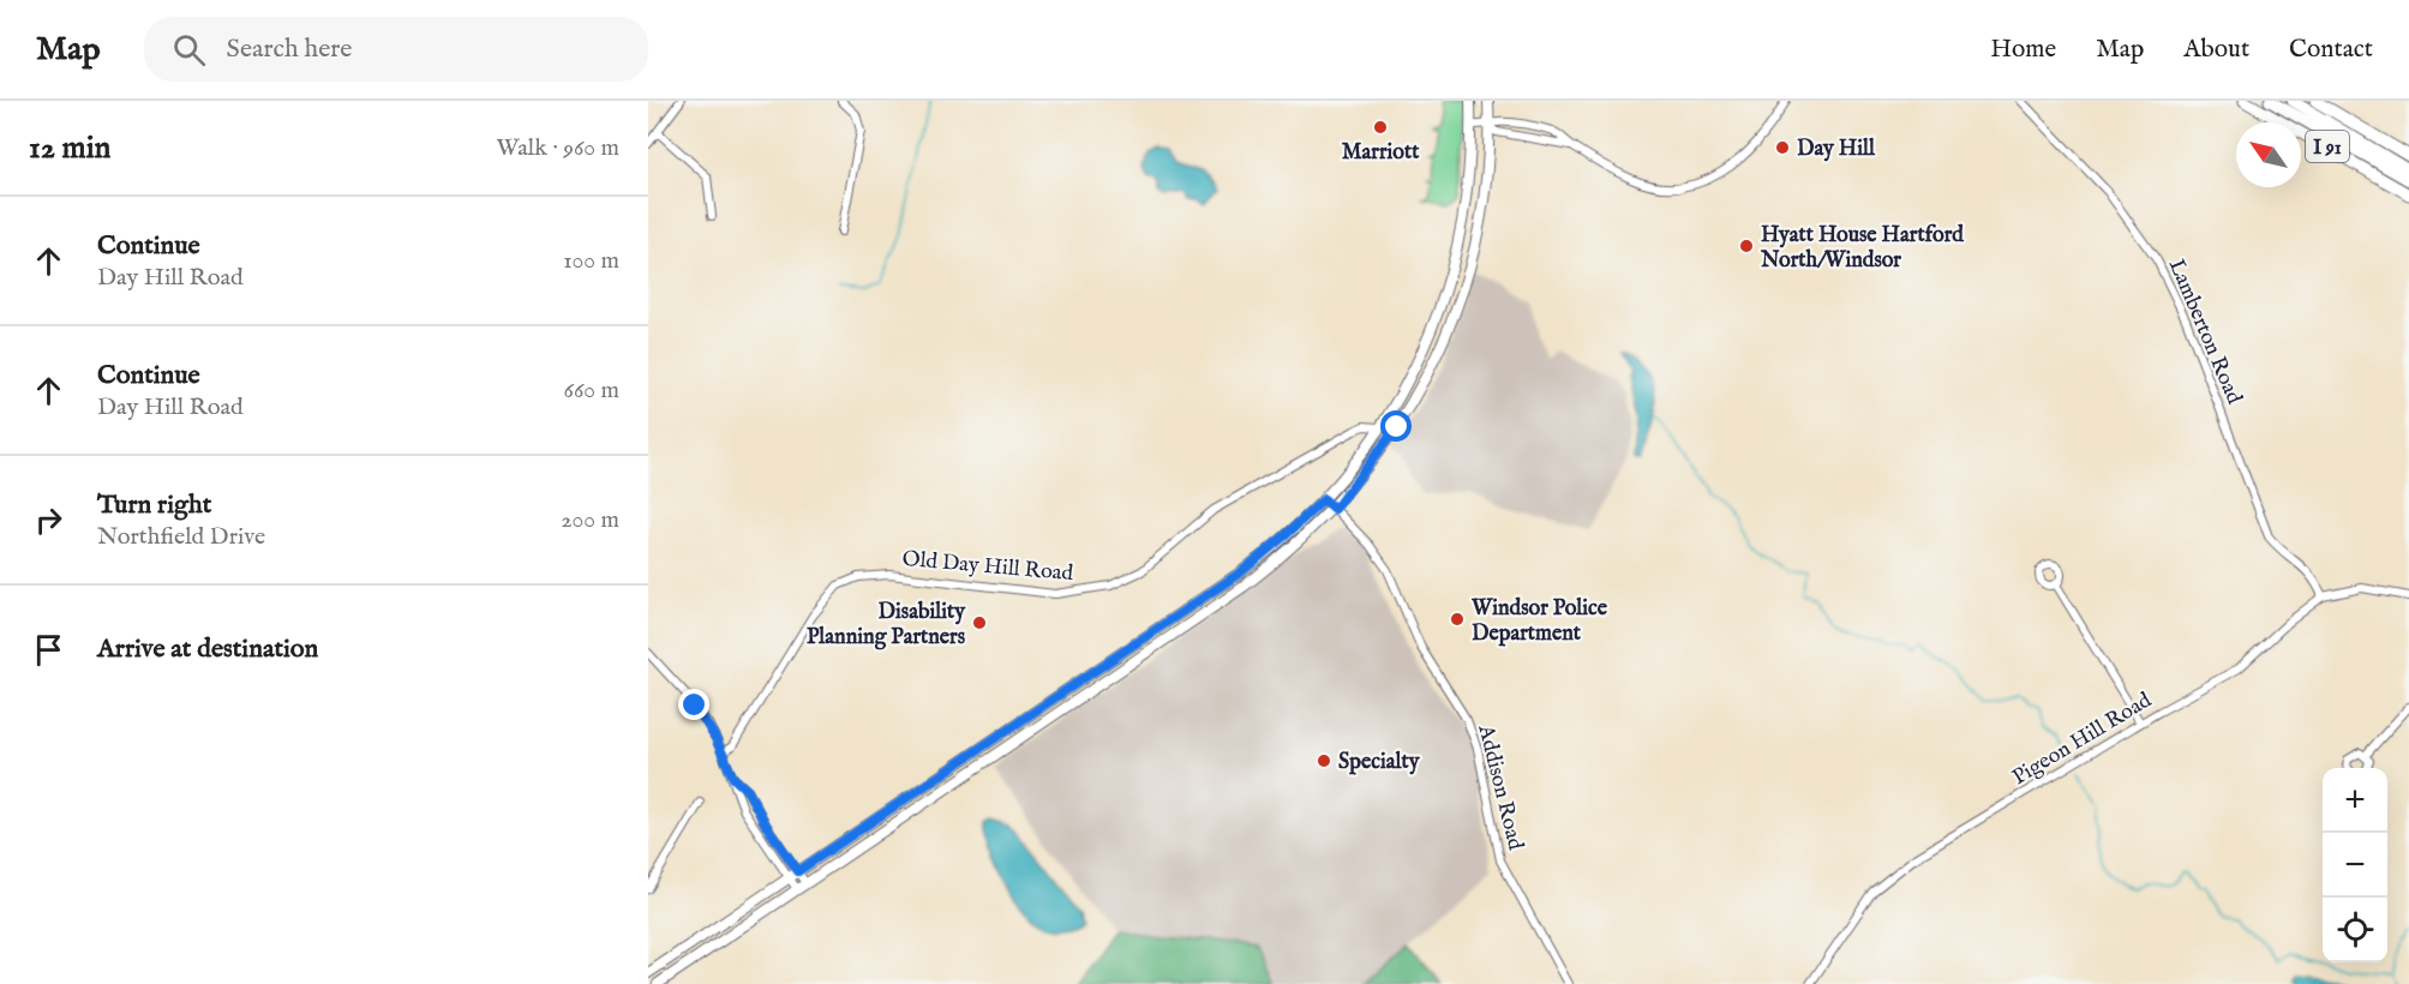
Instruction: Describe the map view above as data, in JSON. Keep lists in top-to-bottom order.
{
  "streets": {
    "highway": ["I 91"],
    "street": [
      "Lamberton Road",
      "Old Day Hill Road",
      "Pigeon Hill Road",
      "Addison Road"
    ]
  },
  "crossings": [
    ["Lamberton Road", "Pigeon Hill Road"]
  ],
  "places": [
    "Marriott",
    "Day Hill",
    "Hyatt House Hartford North/Windsor",
    "Windsor Police Department",
    "Disability Planning Partners",
    "Specialty"
  ],
  "north": "top left",
  "page": {
    "header": "Map",
    "search": "Search here",
    "nav": [
      "Home",
      "Map",
      "About",
      "Contact"
    ],
    "heading": ["12 min", "Walk · 960 m"],
    "list": [
      ["Continue", "Day Hill Road", "100 m"],
      ["Continue", "Day Hill Road", "660 m"],
      ["Turn right", "Northfield Drive", "200 m"],
      "Arrive at destination"
    ],
    "map_buttons": ["+", "−"]
  }
}
